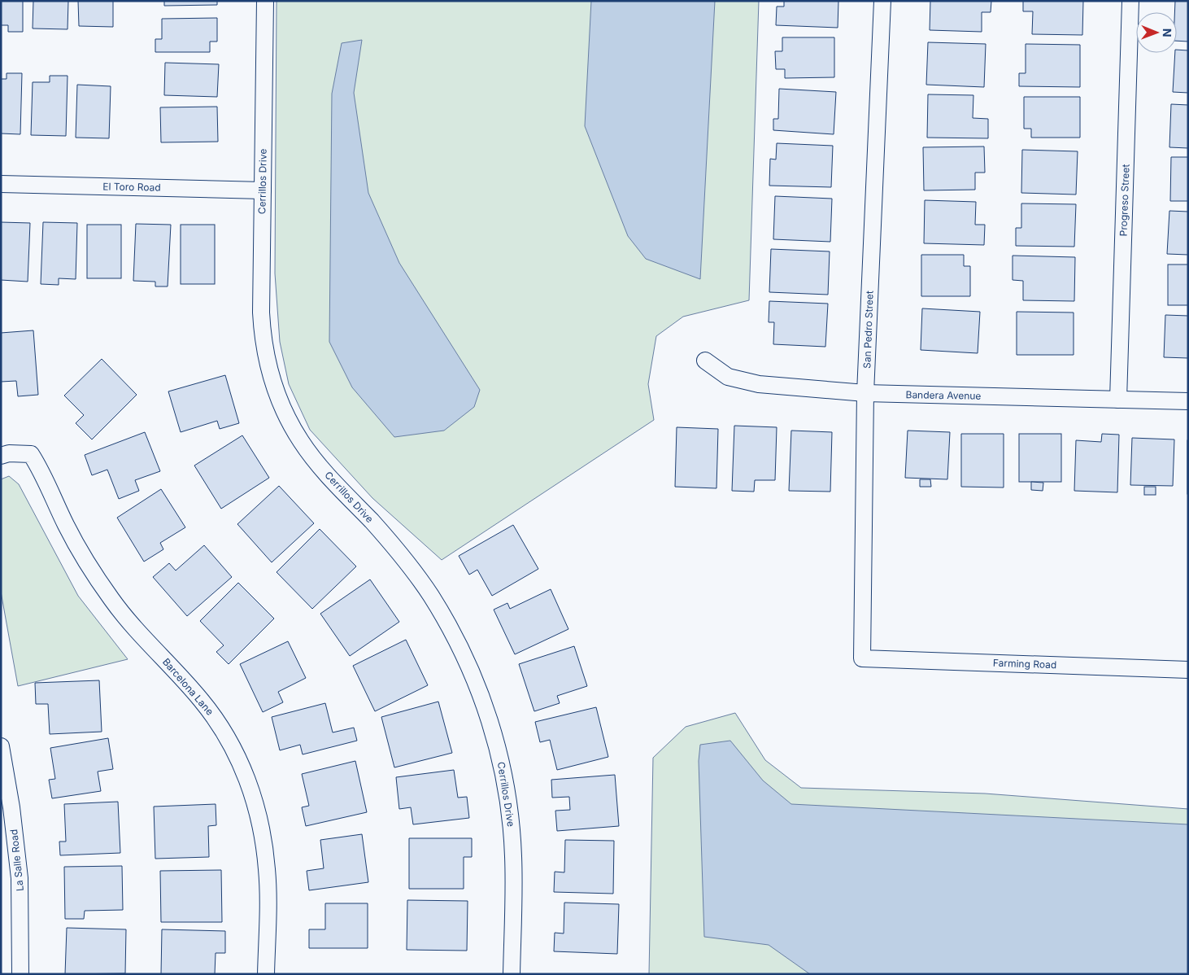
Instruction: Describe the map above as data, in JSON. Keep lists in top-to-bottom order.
{
  "streets": {
    "street": [
      "Cerrillos Drive",
      "El Toro Road",
      "Progreso Street",
      "San Pedro Street",
      "Bandera Avenue",
      "Farming Road",
      "Barcelona Lane",
      "La Salle Road"
    ]
  },
  "crossings": [
    ["Cerrillos Drive", "El Toro Road"],
    ["Progreso Street", "Bandera Avenue"],
    ["San Pedro Street", "Bandera Avenue"],
    ["San Pedro Street", "Farming Road"]
  ],
  "north": "right"
}
